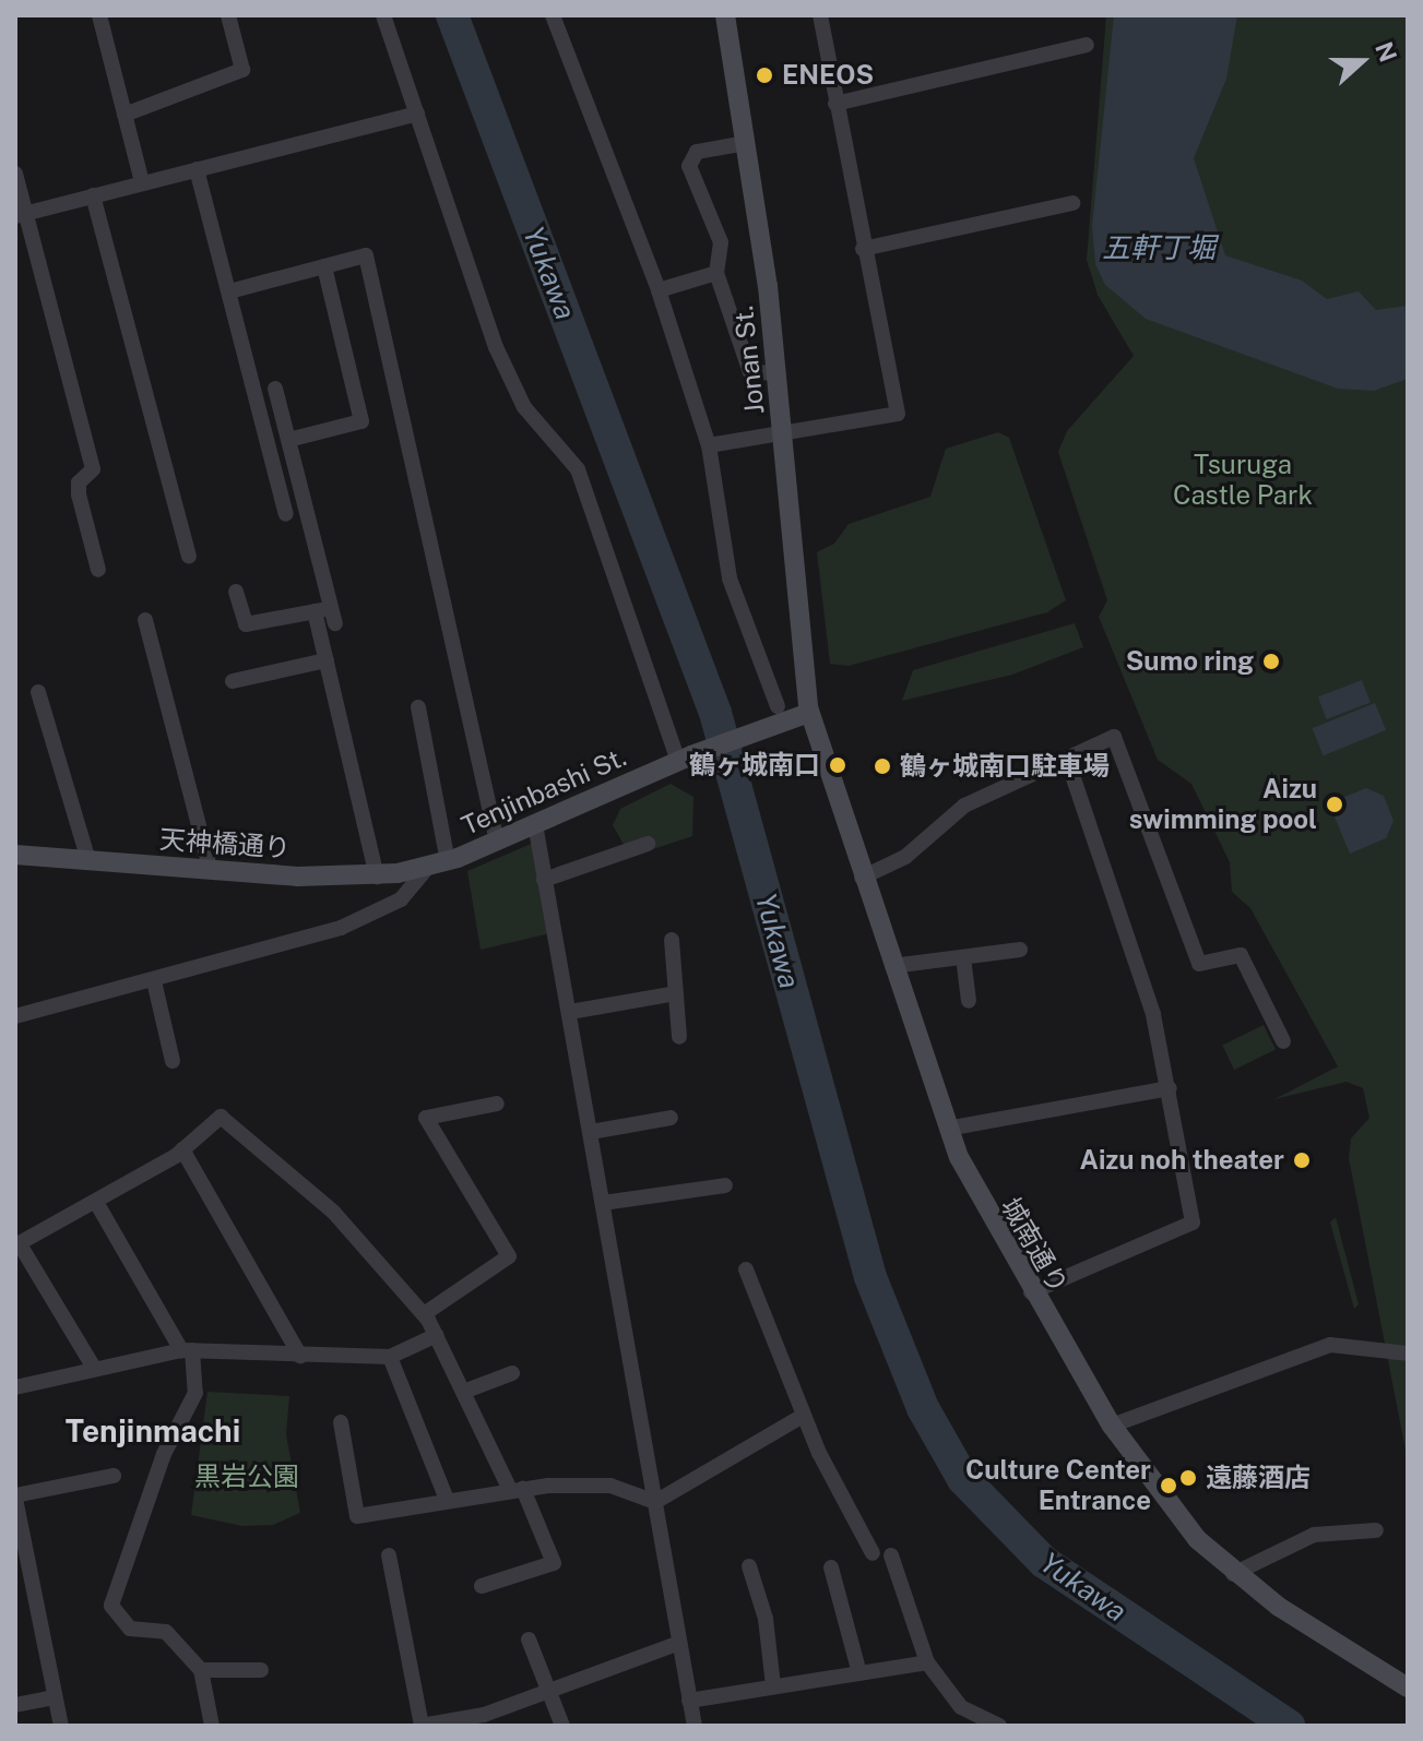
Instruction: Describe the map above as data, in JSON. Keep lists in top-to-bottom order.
{
  "streets": {
    "street": [
      "Jonan St.",
      "Tenjinbashi St.",
      "天神橋通り",
      "城南通り"
    ]
  },
  "crossings": [
    ["Jonan St.", "城南通り"],
    ["Tenjinbashi St.", "天神橋通り"],
    ["Tenjinbashi St.", "城南通り"]
  ],
  "districts": ["Tenjinmachi"],
  "water": ["五軒丁堀", "Yukawa"],
  "parks": ["Tsuruga Castle Park", "黒岩公園"],
  "places": [
    "ENEOS",
    "Sumo ring",
    "鶴ヶ城南口",
    "鶴ヶ城南口駐車場",
    "Aizu swimming pool",
    "Aizu noh theater",
    "遠藤酒店",
    "Culture Center Entrance"
  ],
  "north": "right"
}
